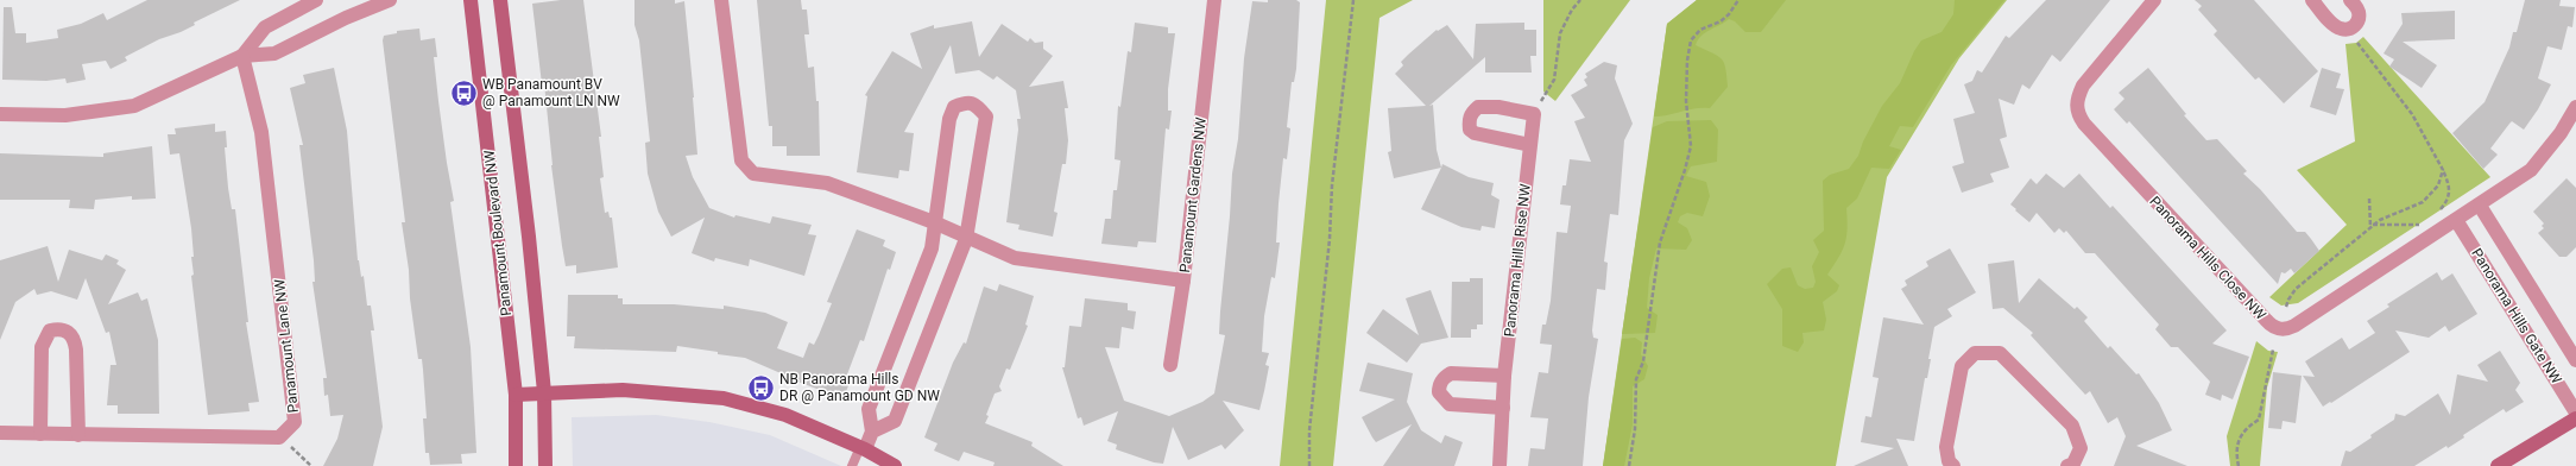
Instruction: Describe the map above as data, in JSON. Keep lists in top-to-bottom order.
{
  "streets": {
    "street": [
      "Panamount Gardens NW",
      "Panamount Boulevard NW",
      "Panorama Hills Close NW",
      "Panorama Hills Rise NW",
      "Panorama Hills Gate NW",
      "Panamount Lane NW"
    ]
  },
  "crossings": [
    ["Panorama Hills Close NW", "Panorama Hills Gate NW"]
  ],
  "places": {
    "bus stop": ["WB Panamount BV @ Panamount LN NW", "NB Panorama Hills DR @ Panamount GD NW"]
  }
}
